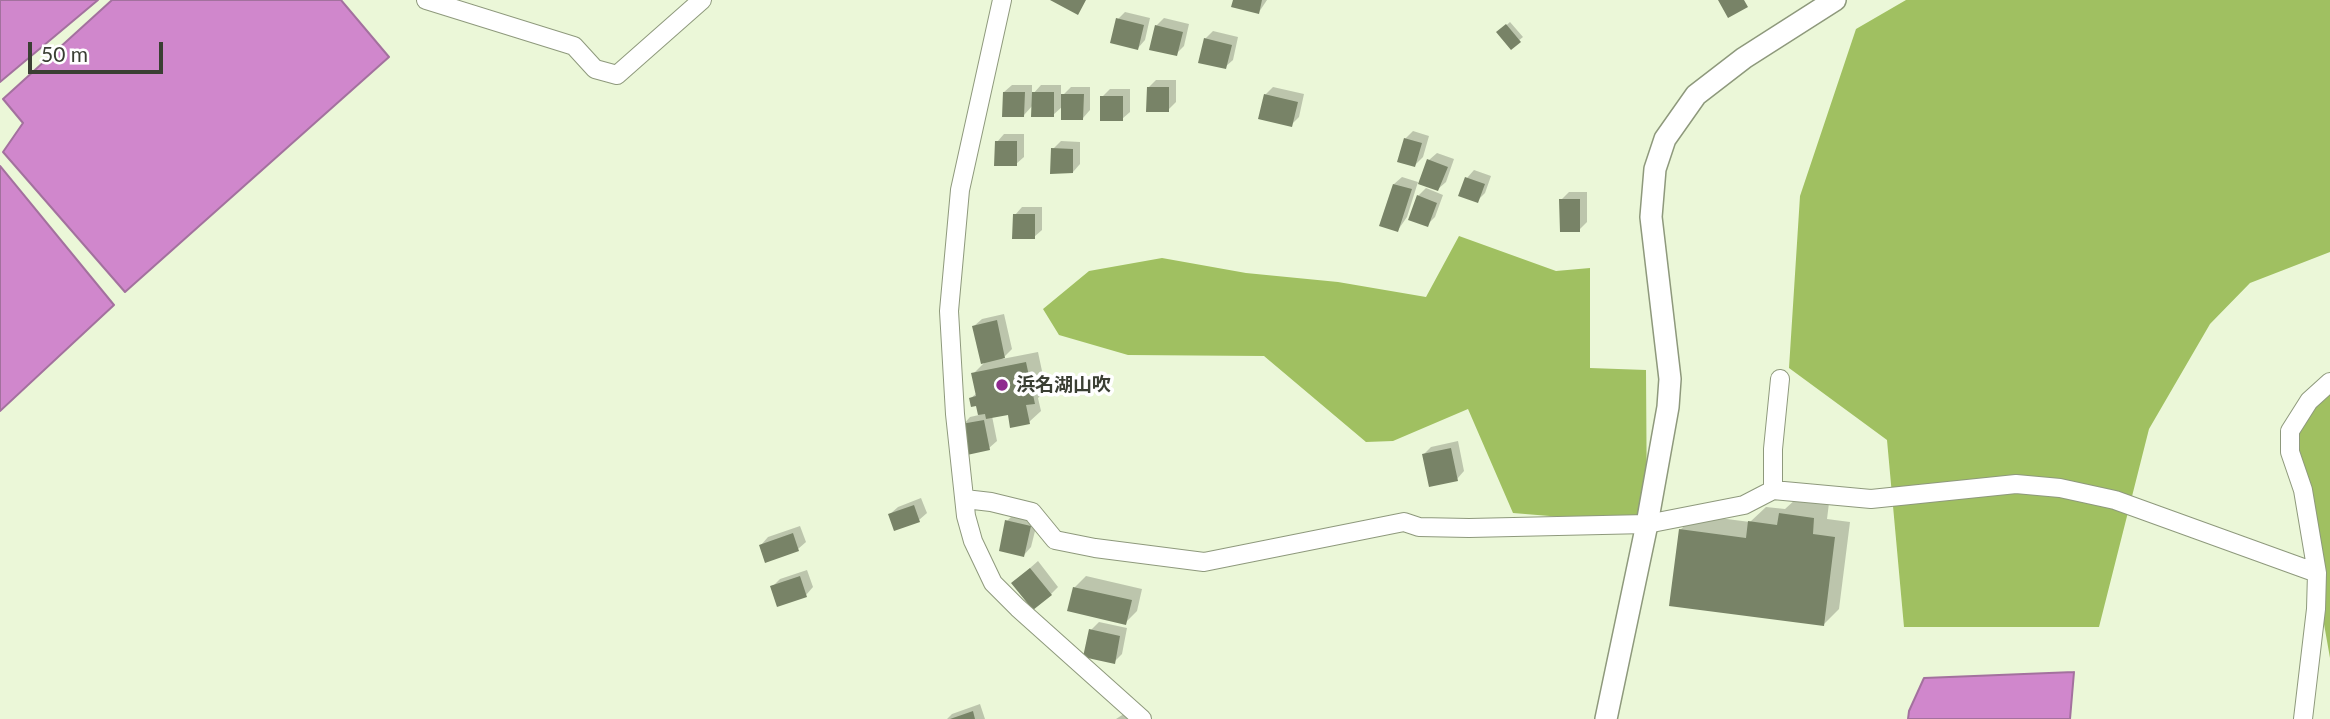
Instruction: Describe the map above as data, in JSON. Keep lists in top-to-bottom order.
{
  "places": ["浜名湖山吹"],
  "scale_bar": "50 m"
}
